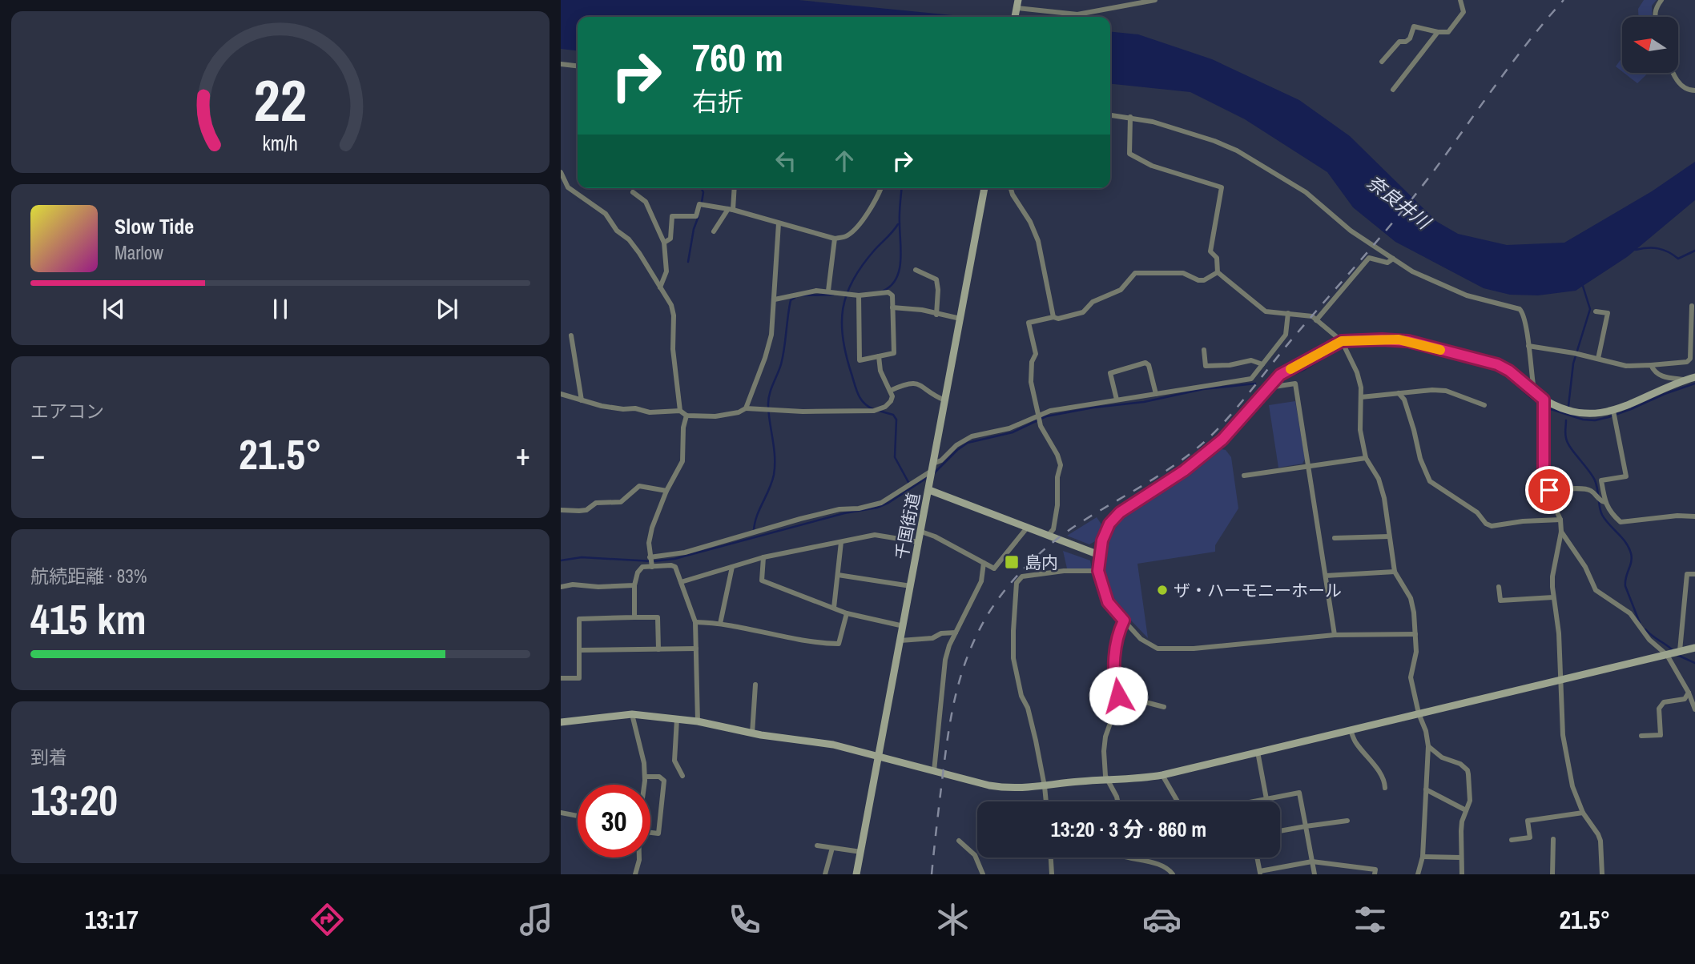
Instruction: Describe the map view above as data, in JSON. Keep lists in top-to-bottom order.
{
  "streets": {
    "street": ["千国街道"]
  },
  "water": ["奈良井川"],
  "places": {
    "transit": ["島内"],
    "other": ["ザ・ハーモニーホール"]
  },
  "north": "left",
  "page": {
    "turn": ["760 m", "右折"],
    "song": ["Slow Tide", "Marlow"],
    "tile": [
      "エアコン",
      ["航続距離 · 83%", "415 km"],
      ["到着", "13:20"]
    ],
    "heat": ["−", "21.5°", "+"],
    "limit": "30",
    "trip": "13:20 · 3 分 · 860 m",
    "tabs": ["13:17", "21.5°"],
    "gauge": ["22", "km/h"]
  }
}
